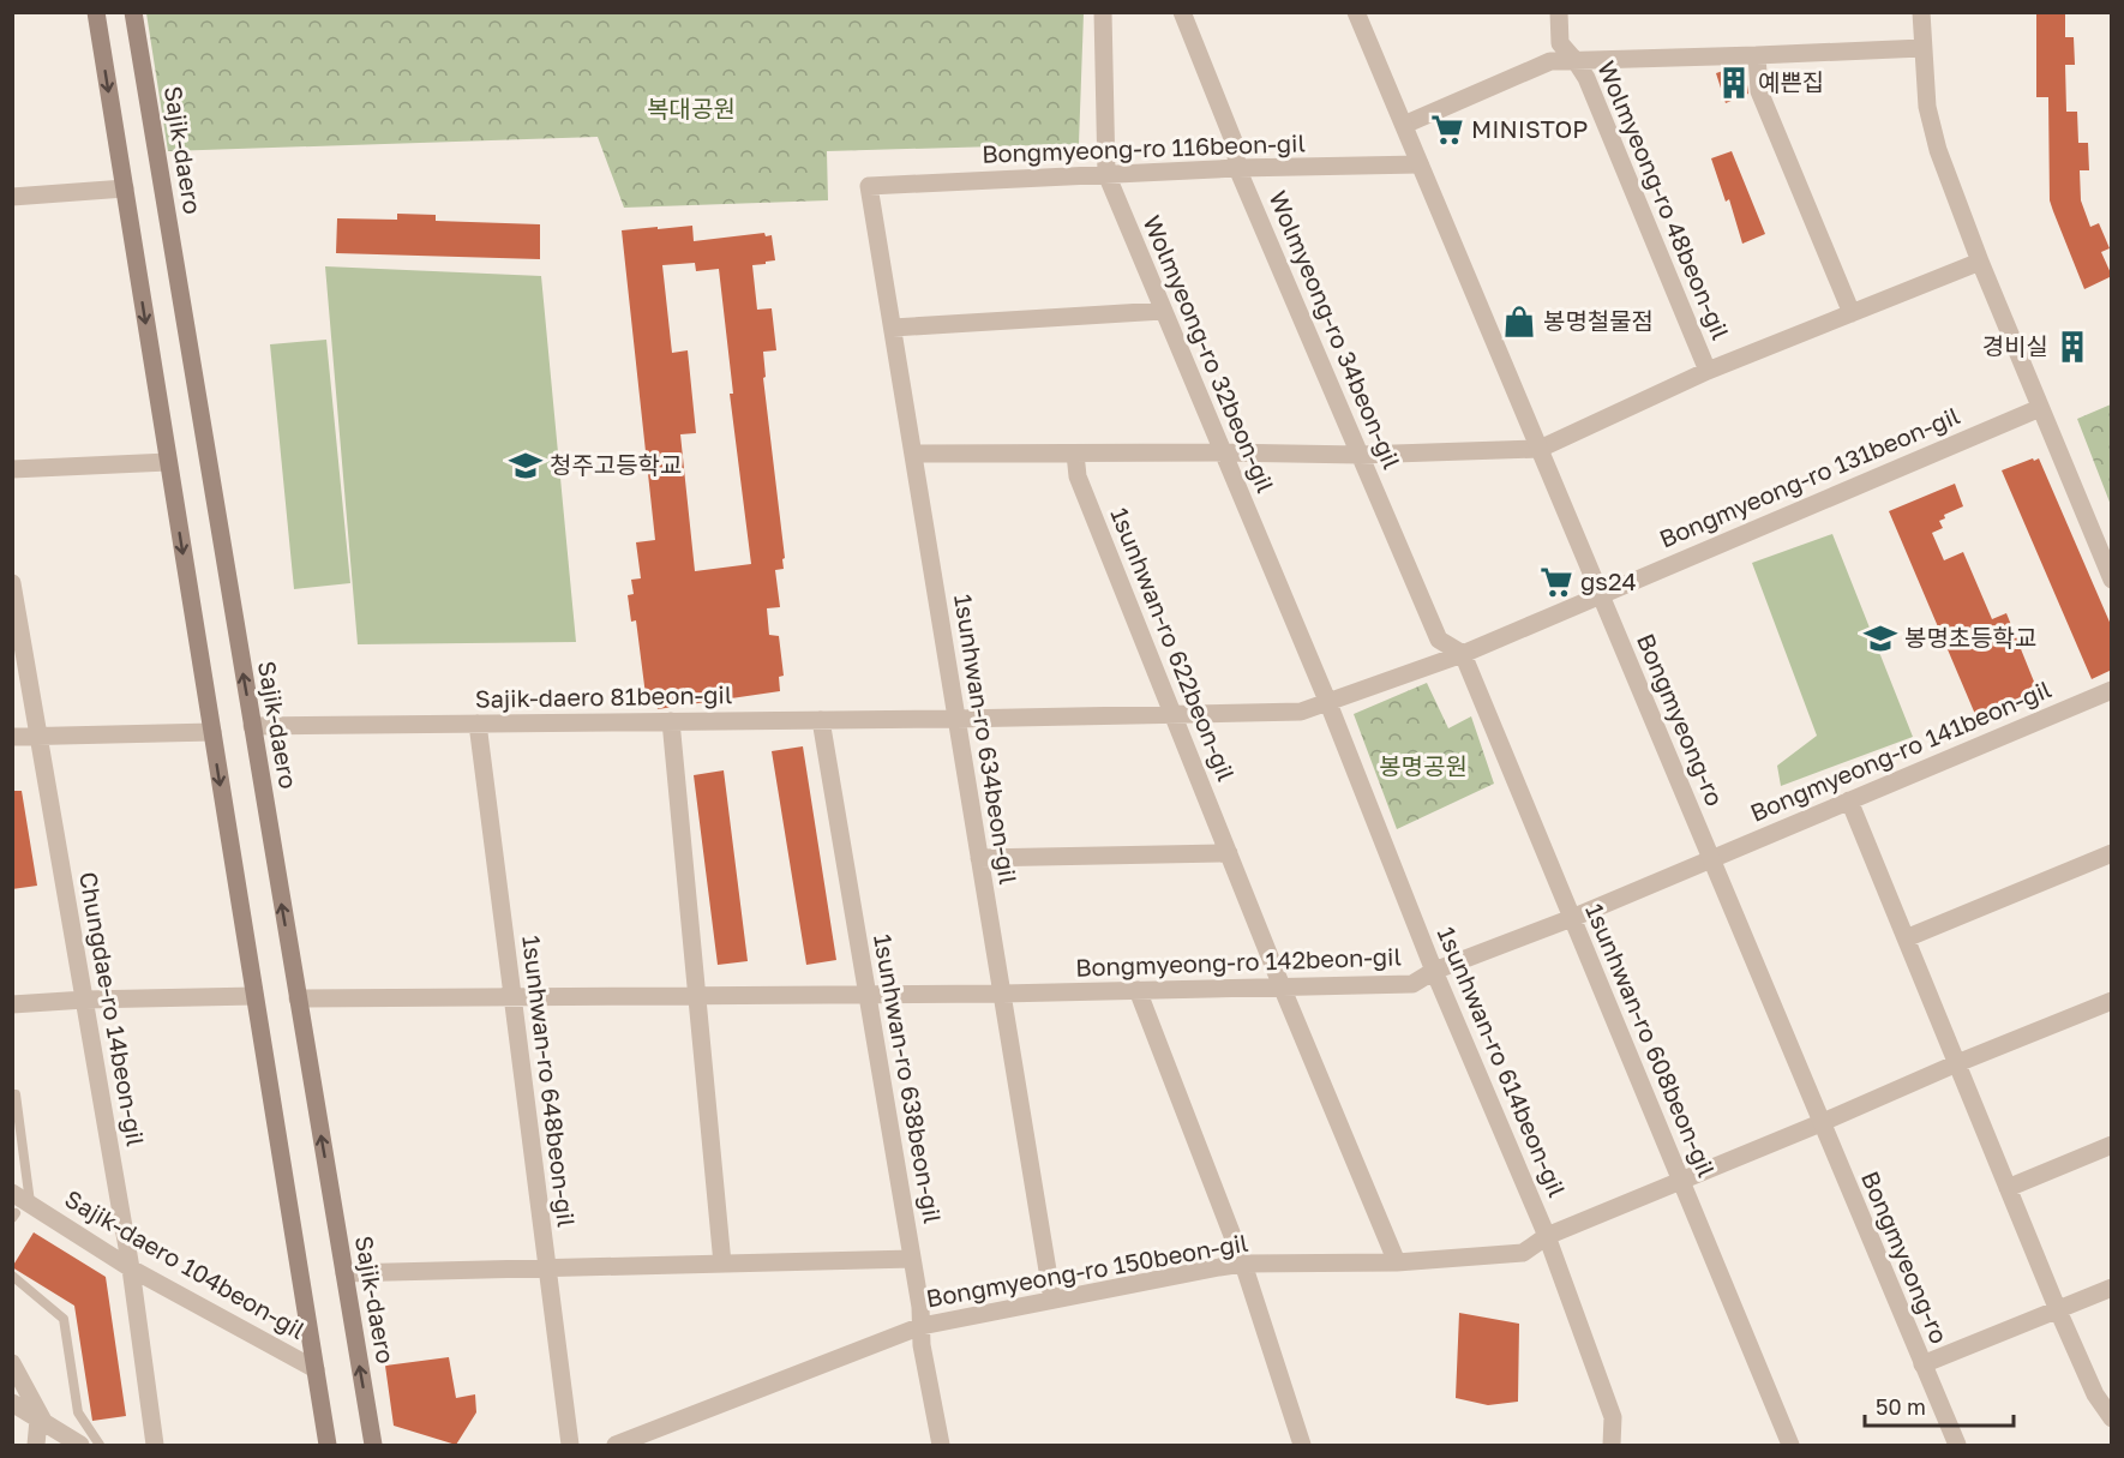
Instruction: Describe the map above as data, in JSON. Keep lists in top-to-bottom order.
{
  "streets": {
    "main road": ["Sajik-daero"],
    "street": [
      "Bongmyeong-ro 116beon-gil",
      "Wolmyeong-ro 48beon-gil",
      "Wolmyeong-ro 34beon-gil",
      "Wolmyeong-ro 32beon-gil",
      "Bongmyeong-ro 131beon-gil",
      "1sunhwan-ro 622beon-gil",
      "Sajik-daero 81beon-gil",
      "Bongmyeong-ro",
      "1sunhwan-ro 634beon-gil",
      "Bongmyeong-ro 141beon-gil",
      "Bongmyeong-ro 142beon-gil",
      "Chungdae-ro 14beon-gil",
      "1sunhwan-ro 608beon-gil",
      "1sunhwan-ro 614beon-gil",
      "1sunhwan-ro 638beon-gil",
      "1sunhwan-ro 648beon-gil",
      "Sajik-daero 104beon-gil",
      "Bongmyeong-ro 150beon-gil"
    ]
  },
  "crossings": [
    ["Bongmyeong-ro 116beon-gil", "Wolmyeong-ro 34beon-gil"],
    ["Bongmyeong-ro 116beon-gil", "Wolmyeong-ro 32beon-gil"],
    ["Bongmyeong-ro 116beon-gil", "Bongmyeong-ro"],
    ["Bongmyeong-ro 116beon-gil", "1sunhwan-ro 634beon-gil"],
    ["Sajik-daero", "Sajik-daero 81beon-gil"],
    ["Sajik-daero", "Bongmyeong-ro 142beon-gil"],
    ["Wolmyeong-ro 34beon-gil", "Bongmyeong-ro 131beon-gil"],
    ["Wolmyeong-ro 34beon-gil", "1sunhwan-ro 608beon-gil"],
    ["Wolmyeong-ro 32beon-gil", "Bongmyeong-ro 131beon-gil"],
    ["Wolmyeong-ro 32beon-gil", "Sajik-daero 81beon-gil"],
    ["Wolmyeong-ro 32beon-gil", "1sunhwan-ro 614beon-gil"],
    ["Bongmyeong-ro 131beon-gil", "Sajik-daero 81beon-gil"],
    ["Bongmyeong-ro 131beon-gil", "Bongmyeong-ro"],
    ["Bongmyeong-ro 131beon-gil", "1sunhwan-ro 608beon-gil"],
    ["Bongmyeong-ro 131beon-gil", "1sunhwan-ro 614beon-gil"],
    ["1sunhwan-ro 622beon-gil", "Sajik-daero 81beon-gil"],
    ["1sunhwan-ro 622beon-gil", "Bongmyeong-ro 142beon-gil"],
    ["1sunhwan-ro 622beon-gil", "Bongmyeong-ro 150beon-gil"],
    ["Sajik-daero 81beon-gil", "1sunhwan-ro 634beon-gil"],
    ["Sajik-daero 81beon-gil", "1sunhwan-ro 614beon-gil"],
    ["Sajik-daero 81beon-gil", "1sunhwan-ro 638beon-gil"],
    ["Sajik-daero 81beon-gil", "1sunhwan-ro 648beon-gil"],
    ["Bongmyeong-ro", "Bongmyeong-ro 141beon-gil"],
    ["Bongmyeong-ro", "Bongmyeong-ro 142beon-gil"],
    ["Bongmyeong-ro", "Bongmyeong-ro 150beon-gil"],
    ["1sunhwan-ro 634beon-gil", "Bongmyeong-ro 142beon-gil"],
    ["1sunhwan-ro 634beon-gil", "Bongmyeong-ro 150beon-gil"],
    ["Bongmyeong-ro 141beon-gil", "Bongmyeong-ro 142beon-gil"],
    ["Bongmyeong-ro 142beon-gil", "1sunhwan-ro 608beon-gil"],
    ["Bongmyeong-ro 142beon-gil", "1sunhwan-ro 614beon-gil"],
    ["Bongmyeong-ro 142beon-gil", "1sunhwan-ro 638beon-gil"],
    ["Bongmyeong-ro 142beon-gil", "1sunhwan-ro 648beon-gil"],
    ["Chungdae-ro 14beon-gil", "Sajik-daero 104beon-gil"],
    ["1sunhwan-ro 608beon-gil", "Bongmyeong-ro 150beon-gil"],
    ["1sunhwan-ro 614beon-gil", "Bongmyeong-ro 150beon-gil"],
    ["1sunhwan-ro 638beon-gil", "Bongmyeong-ro 150beon-gil"]
  ],
  "parks": ["복대공원", "봉명공원"],
  "places": {
    "building": ["예쁜집", "경비실"],
    "supermarket": ["MINISTOP", "gs24"],
    "shop": ["봉명철물점"],
    "school or university": ["청주고등학교", "봉명초등학교"]
  },
  "scale_bar": "50 m"
}
